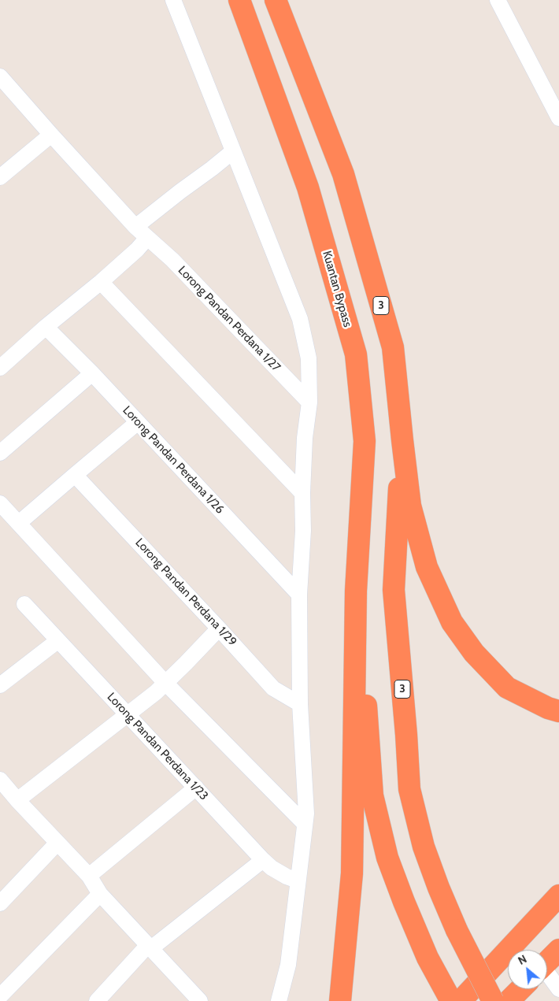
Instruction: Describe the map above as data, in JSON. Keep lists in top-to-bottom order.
{
  "streets": {
    "highway": ["Kuantan Bypass", "3"],
    "street": [
      "Lorong Pandan Perdana 1/27",
      "Lorong Pandan Perdana 1/26",
      "Lorong Pandan Perdana 1/29",
      "Lorong Pandan Perdana 1/23"
    ]
  },
  "north": "top left"
}
